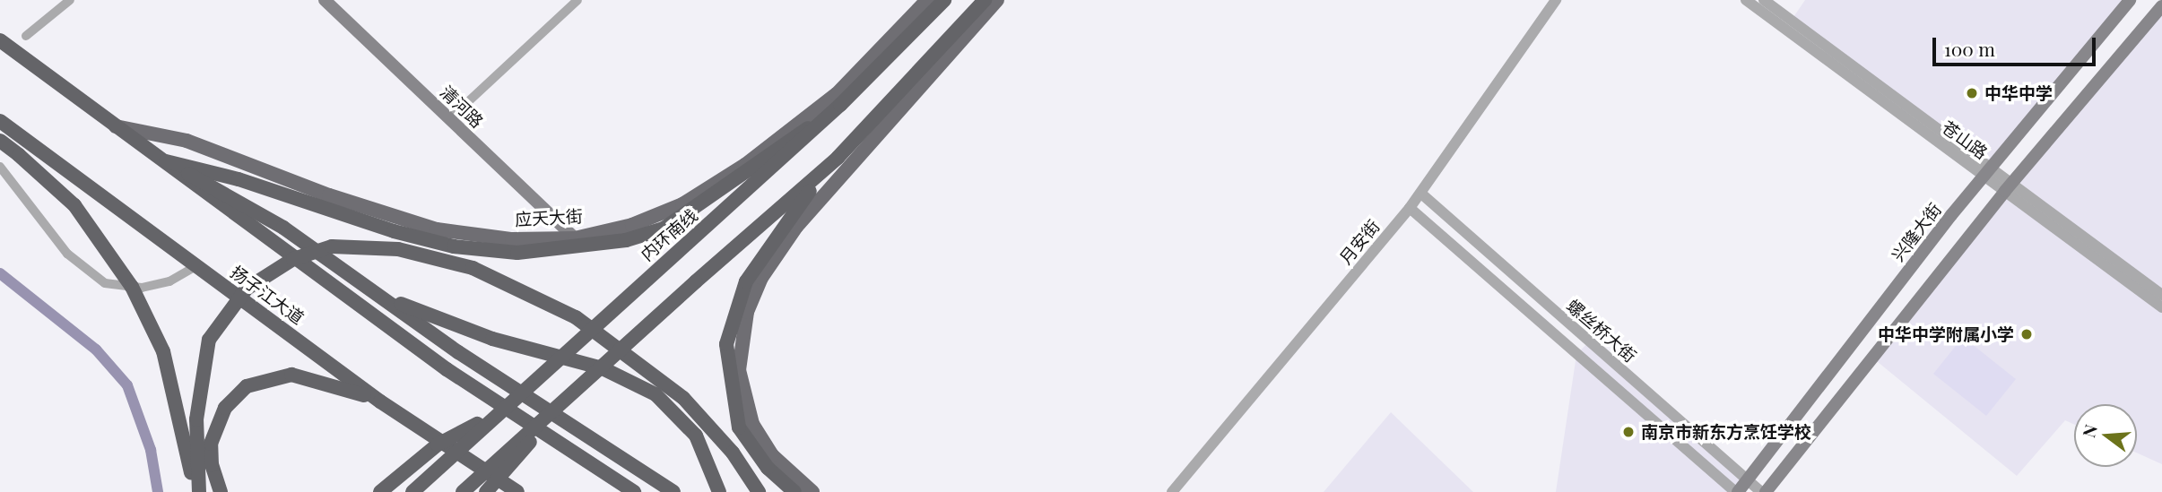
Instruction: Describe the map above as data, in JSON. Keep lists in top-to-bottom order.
{
  "streets": {
    "highway": ["内环南线", "扬子江大道"],
    "main road": ["清河路", "应天大街", "兴隆大街"],
    "street": ["苍山路", "月安街", "螺丝桥大街"]
  },
  "crossings": [
    ["清河路", "应天大街"],
    ["苍山路", "兴隆大街"],
    ["兴隆大街", "螺丝桥大街"],
    ["月安街", "螺丝桥大街"]
  ],
  "places": ["中华中学", "中华中学附属小学", "南京市新东方烹饪学校"],
  "scale_bar": "100 m",
  "north": "left"
}
